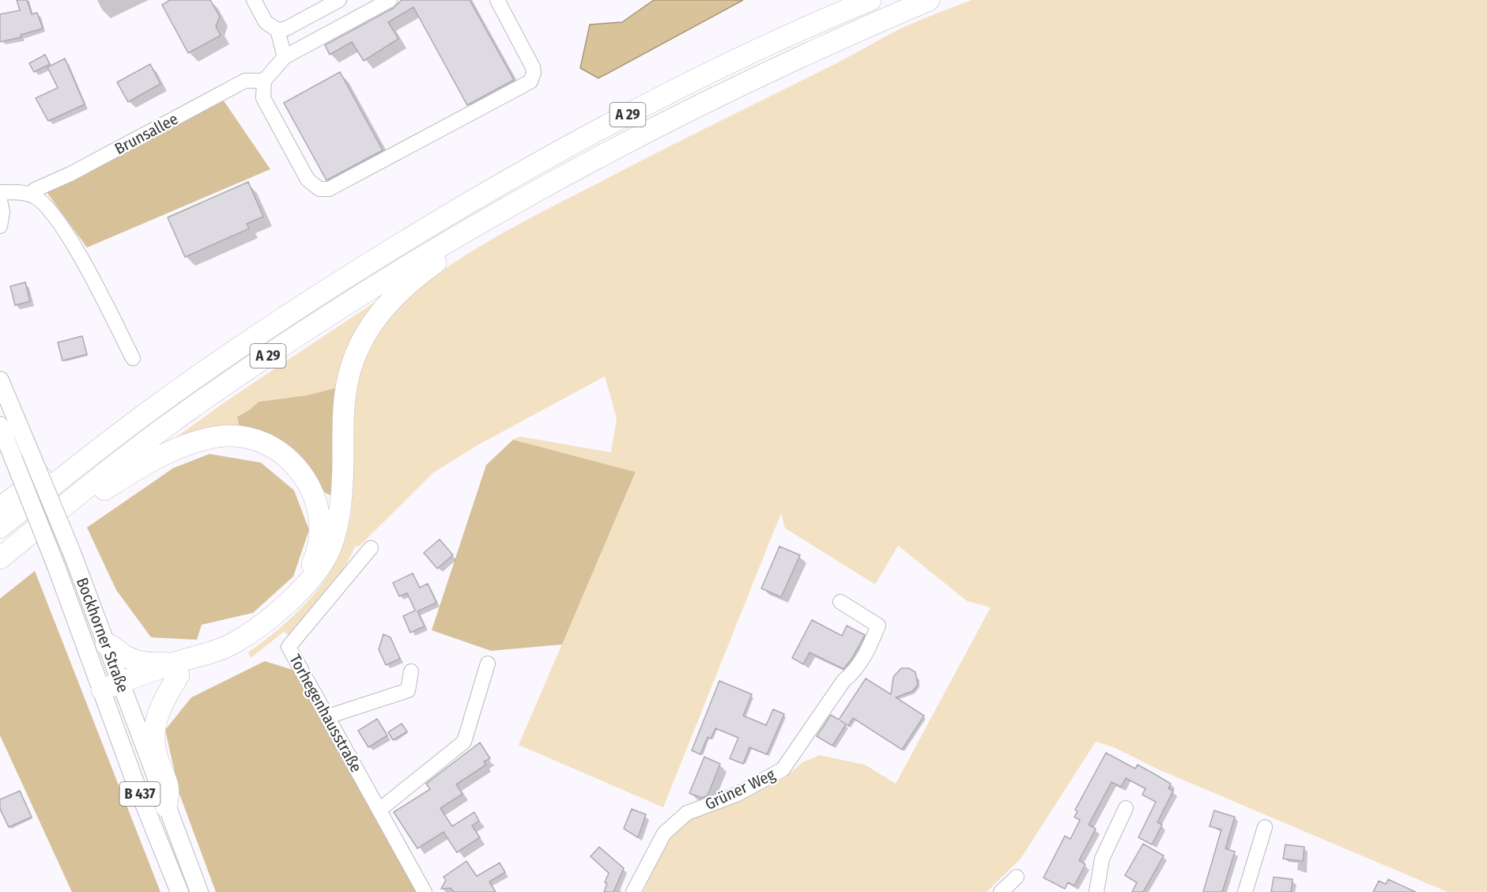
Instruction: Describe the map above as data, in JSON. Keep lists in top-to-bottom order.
{
  "streets": {
    "highway": ["A 29"],
    "main road": ["Bockhorner Straße", "B 437"],
    "street": ["Brunsallee", "Torhegenhausstraße", "Grüner Weg"]
  }
}
